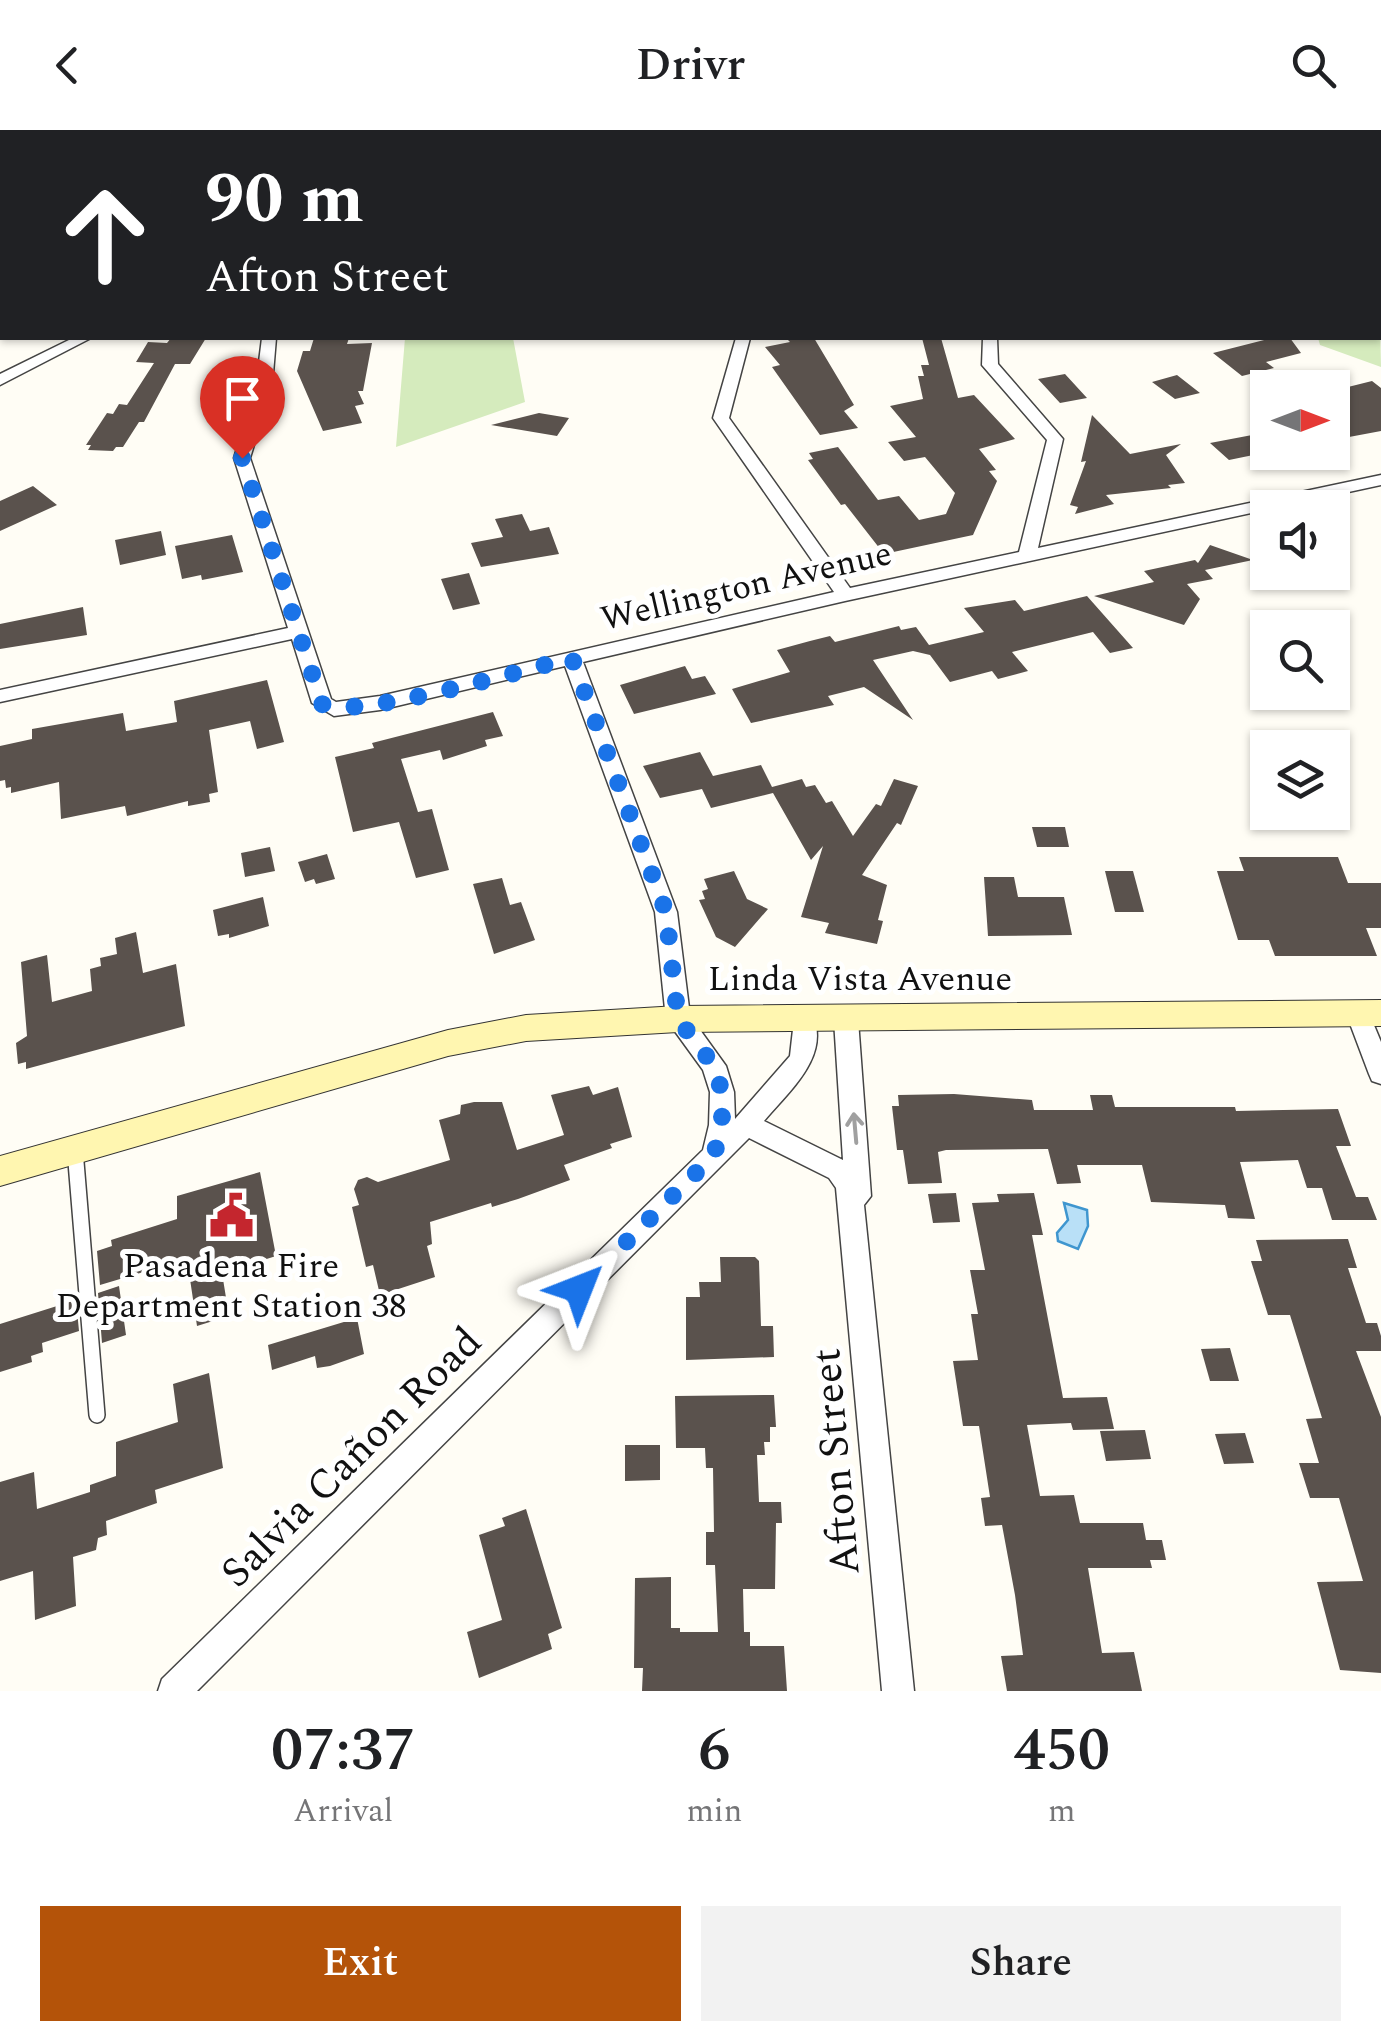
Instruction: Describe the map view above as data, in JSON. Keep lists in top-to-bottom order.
{
  "streets": {
    "main road": ["Linda Vista Avenue"],
    "street": ["Wellington Avenue", "Salvia Cañon Road", "Afton Street"]
  },
  "crossings": [
    ["Linda Vista Avenue", "Salvia Cañon Road"],
    ["Linda Vista Avenue", "Afton Street"],
    ["Salvia Cañon Road", "Afton Street"]
  ],
  "places": {
    "public building": ["Pasadena Fire Department Station 38"]
  },
  "north": "right",
  "page": {
    "header": "Drivr",
    "turn": ["90 m", "Afton Street"],
    "eta": [
      "07:37",
      "Arrival",
      "6",
      "min",
      "450",
      "m"
    ],
    "buttons": ["Exit", "Share"]
  }
}
